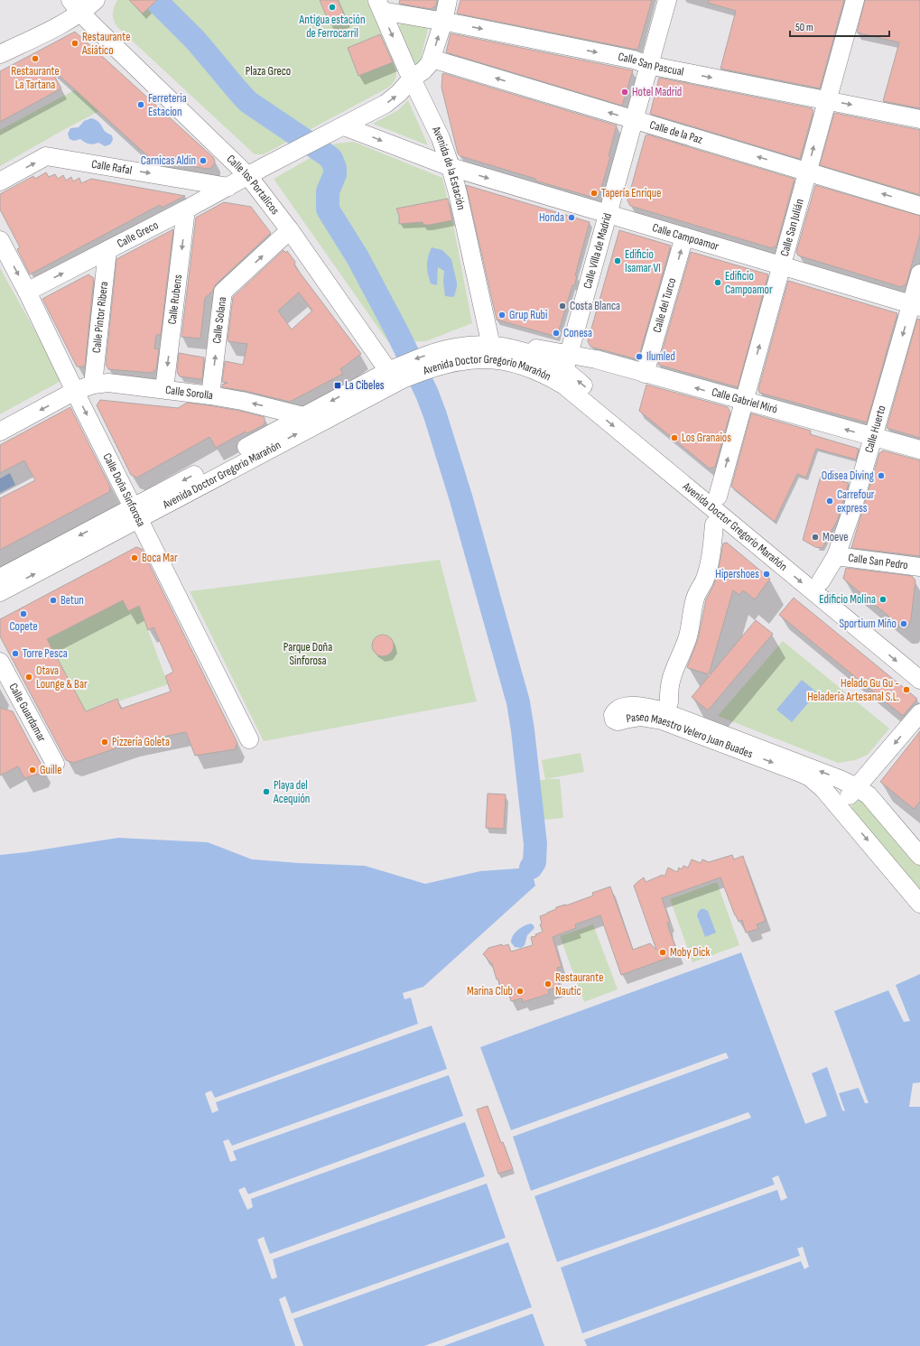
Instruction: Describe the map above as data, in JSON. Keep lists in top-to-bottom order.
{
  "streets": {
    "street": [
      "Calle San Pascual",
      "Calle de la Paz",
      "Calle Rafal",
      "Avenida de la Estación",
      "Calle los Portalicos",
      "Calle San Julián",
      "Calle Greco",
      "Calle Campoamor",
      "Calle Villa de Madrid",
      "Calle Rubens",
      "Calle del Turco",
      "Calle Pintor Ribera",
      "Calle Solana",
      "Avenida Doctor Gregorio Marañón",
      "Calle Sorolla",
      "Calle Gabriel Miró",
      "Calle Huerto",
      "Calle Doña Sinforosa",
      "Calle San Pedro",
      "Calle Guardamar",
      "Paseo Maestro Velero Juan Buades"
    ]
  },
  "crossings": [
    ["Calle San Pascual", "Avenida de la Estación"],
    ["Calle San Pascual", "Calle San Julián"],
    ["Calle San Pascual", "Calle Villa de Madrid"],
    ["Calle de la Paz", "Calle San Julián"],
    ["Calle de la Paz", "Calle Villa de Madrid"],
    ["Calle Rafal", "Calle Greco"],
    ["Avenida de la Estación", "Calle Campoamor"],
    ["Avenida de la Estación", "Avenida Doctor Gregorio Marañón"],
    ["Calle los Portalicos", "Calle Greco"],
    ["Calle los Portalicos", "Calle Solana"],
    ["Calle los Portalicos", "Avenida Doctor Gregorio Marañón"],
    ["Calle San Julián", "Calle Campoamor"],
    ["Calle San Julián", "Avenida Doctor Gregorio Marañón"],
    ["Calle San Julián", "Calle Gabriel Miró"],
    ["Calle Greco", "Calle Rubens"],
    ["Calle Greco", "Calle Pintor Ribera"],
    ["Calle Greco", "Calle Doña Sinforosa"],
    ["Calle Campoamor", "Calle Villa de Madrid"],
    ["Calle Campoamor", "Calle del Turco"],
    ["Calle Campoamor", "Calle Huerto"],
    ["Calle Villa de Madrid", "Avenida Doctor Gregorio Marañón"],
    ["Calle Villa de Madrid", "Calle Gabriel Miró"],
    ["Calle Rubens", "Calle Sorolla"],
    ["Calle del Turco", "Calle Gabriel Miró"],
    ["Calle Pintor Ribera", "Calle Sorolla"],
    ["Calle Solana", "Calle Sorolla"],
    ["Avenida Doctor Gregorio Marañón", "Calle Sorolla"],
    ["Avenida Doctor Gregorio Marañón", "Calle Gabriel Miró"],
    ["Avenida Doctor Gregorio Marañón", "Calle Huerto"],
    ["Avenida Doctor Gregorio Marañón", "Calle Doña Sinforosa"],
    ["Calle Sorolla", "Calle Doña Sinforosa"],
    ["Calle Gabriel Miró", "Calle Huerto"],
    ["Calle Huerto", "Calle San Pedro"]
  ],
  "one_way": [
    "Calle San Pascual",
    "Calle de la Paz",
    "Calle Rafal",
    "Calle San Julián",
    "Calle Greco",
    "Calle Rubens",
    "Calle del Turco",
    "Calle Solana",
    "Calle Sorolla",
    "Calle Gabriel Miró",
    "Calle Huerto"
  ],
  "parks": ["Plaza Greco", "Parque Doña Sinforosa"],
  "places": {
    "other": [
      "Antigua estación de Ferrocarril",
      "Restaurante Asiático",
      "Restaurante La Tartana",
      "Hotel Madrid",
      "Ferreteria Estacion",
      "Carnicas Aldin",
      "Tapería Enrique",
      "Honda",
      "Edificio Isamar VI",
      "Edificio Campoamor",
      "Costa Blanca",
      "Grup Rubi",
      "Conesa",
      "Ilumled",
      "Los Granaios",
      "Odisea Diving",
      "Carrefour express",
      "Moeve",
      "Boca Mar",
      "Hipershoes",
      "Edificio Molina",
      "Betun",
      "Copete",
      "Sportium Miño",
      "Torre Pesca",
      "Otava Lounge & Bar",
      "Helado Gu Gu - Heladería Artesanal S.L.",
      "Pizzería Goleta",
      "Guille",
      "Playa del Acequión",
      "Moby Dick",
      "Restaurante Nautic",
      "Marina Club"
    ],
    "transit": ["La Cibeles"]
  },
  "scale_bar": "50 m"
}
